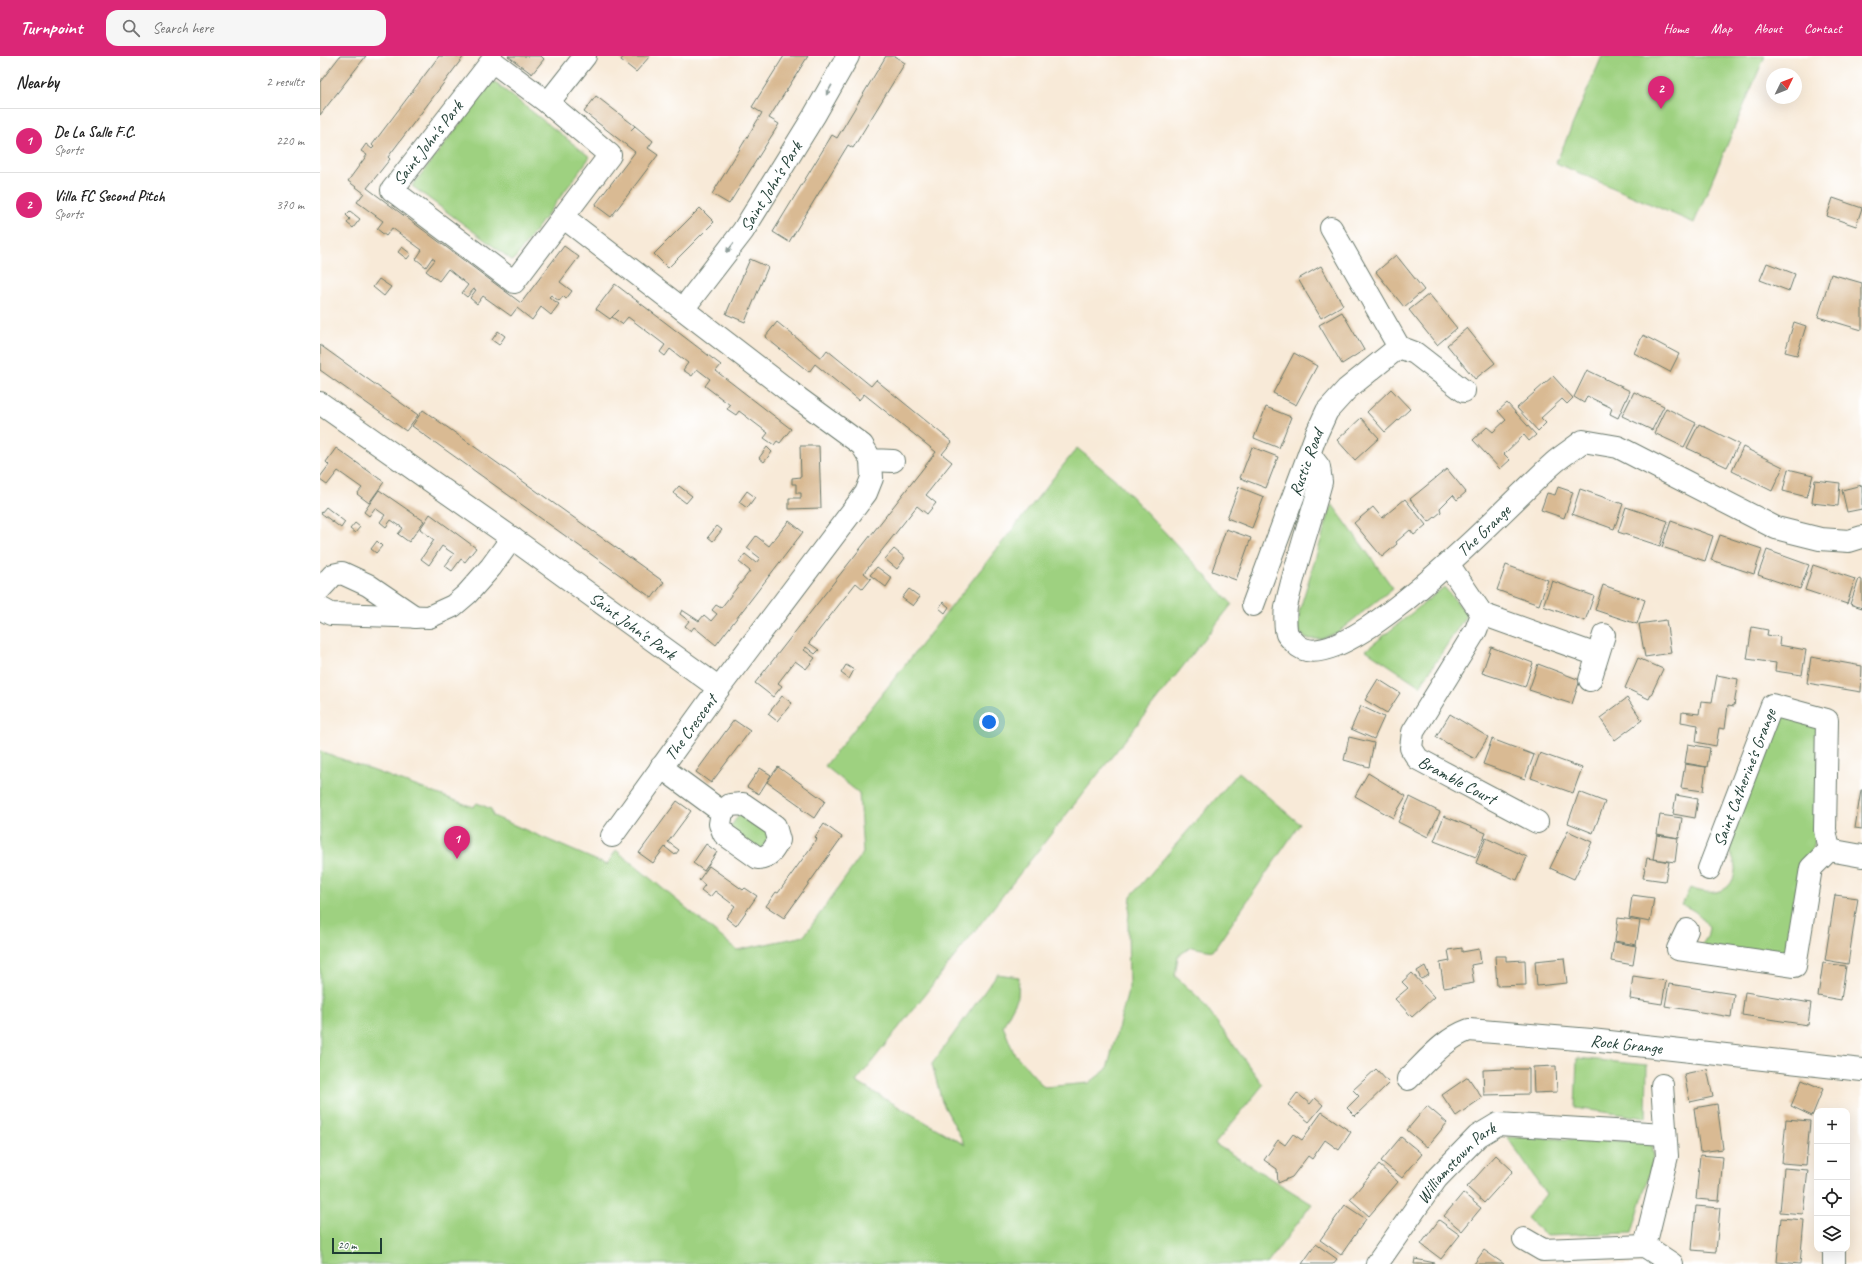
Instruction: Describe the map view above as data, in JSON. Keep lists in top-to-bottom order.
{
  "streets": {
    "street": [
      "Saint John's Park",
      "Rustic Road",
      "The Grange",
      "The Crescent",
      "Bramble Court",
      "Saint Catherine's Grange",
      "Rock Grange",
      "Williamstown Park"
    ]
  },
  "crossings": [
    ["Saint John's Park", "The Crescent"],
    ["Rustic Road", "The Grange"]
  ],
  "scale_bar": "20 m",
  "north": "top right",
  "page": {
    "header": "Turnpoint",
    "search": "Search here",
    "nav": [
      "Home",
      "Map",
      "About",
      "Contact"
    ],
    "heading": ["Nearby", "2 results"],
    "pins": ["2", "1"],
    "list": [
      {
        "mark": "1",
        "name": "De La Salle F.C.",
        "note": "Sports",
        "value": "220 m"
      },
      {
        "mark": "2",
        "name": "Villa FC Second Pitch",
        "note": "Sports",
        "value": "370 m"
      }
    ],
    "map_buttons": ["+", "−"],
    "scale": "20 m"
  }
}
